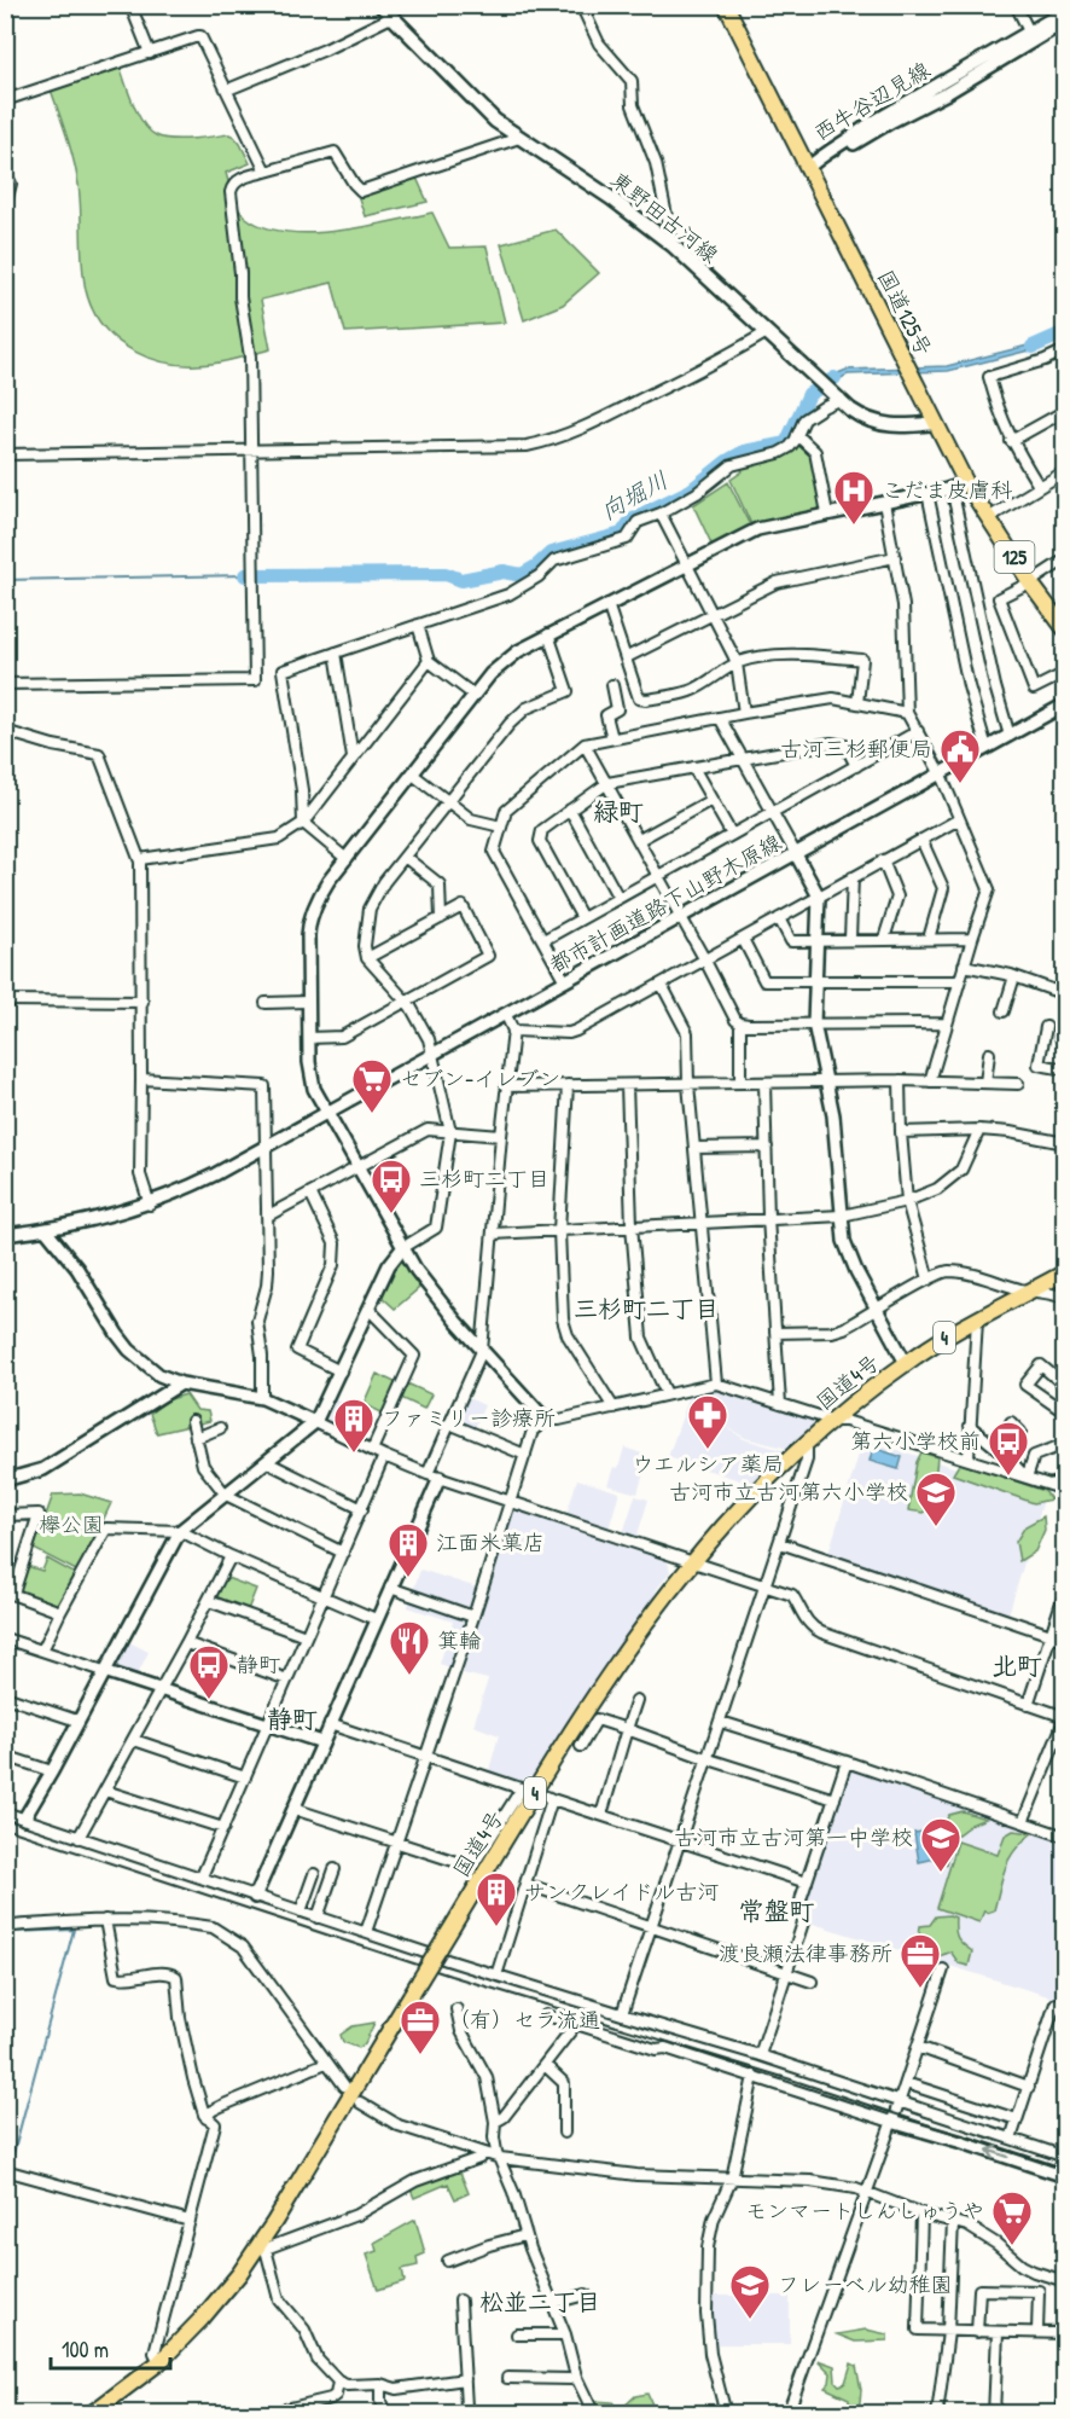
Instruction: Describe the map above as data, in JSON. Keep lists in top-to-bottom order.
{
  "streets": {
    "highway": [
      "国道125号",
      "125",
      "4",
      "国道4号"
    ],
    "main road": ["東野田古河線"],
    "street": ["西牛谷辺見線", "都市計画道路下山野木原線"]
  },
  "crossings": [
    ["西牛谷辺見線", "国道125号"],
    ["東野田古河線", "国道125号"]
  ],
  "districts": [
    "緑町",
    "三杉町二丁目",
    "北町",
    "静町",
    "常盤町",
    "松並二丁目"
  ],
  "water": ["向堀川"],
  "parks": ["欅公園"],
  "places": {
    "hospital": ["こだま皮膚科"],
    "public building": ["古河三杉郵便局"],
    "supermarket": ["セブン-イレブン", "モンマートしんしゅうや"],
    "bus stop": ["三杉町二丁目", "第六小学校前", "静町"],
    "pharmacy": ["ウエルシア薬局"],
    "building": ["ファミリー診療所", "江面米菓店", "サンクレイドル古河"],
    "school or university": ["古河市立古河第六小学校", "古河市立古河第一中学校", "フレーベル幼稚園"],
    "restaurant": ["箕輪"],
    "office": ["渡良瀬法律事務所", "（有）セラ流通"]
  },
  "scale_bar": "100 m"
}
